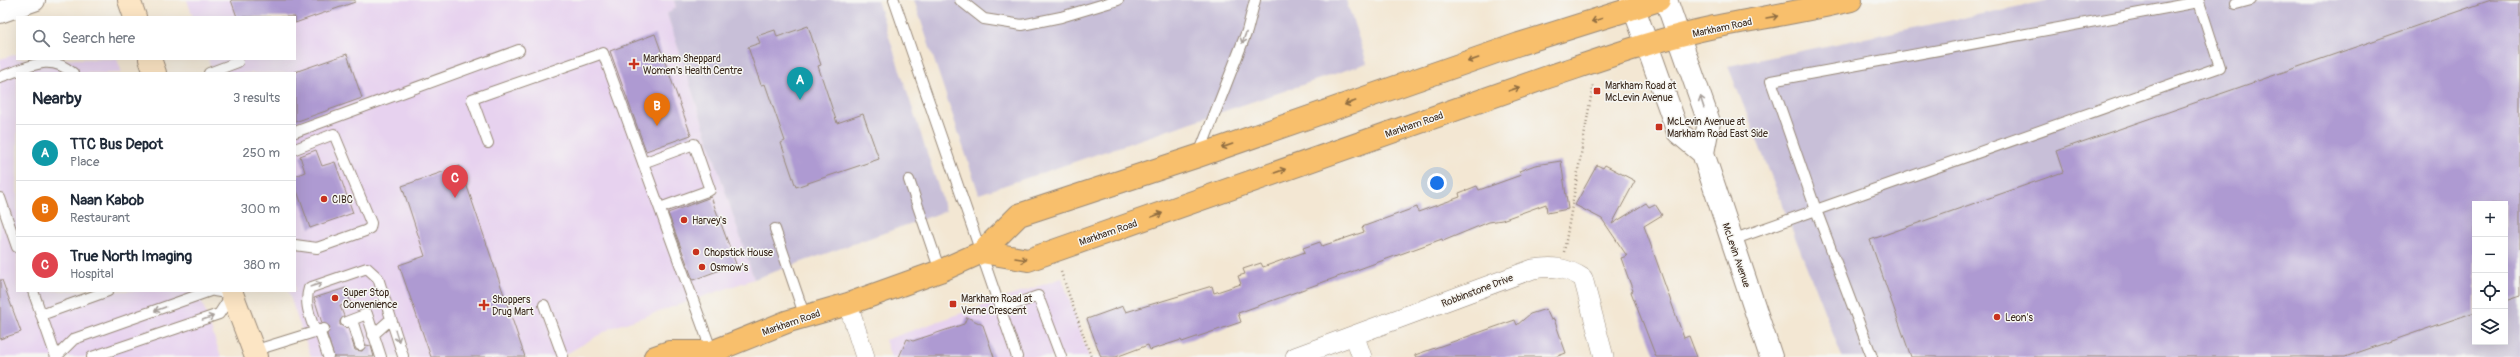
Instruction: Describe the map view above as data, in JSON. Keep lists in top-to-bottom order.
{
  "streets": {
    "main road": ["Markham Road"],
    "street": ["McLevin Avenue", "Robbinstone Drive"]
  },
  "crossings": [
    ["Markham Road", "McLevin Avenue"]
  ],
  "places": {
    "health": ["Markham Sheppard Women's Health Centre", "Shoppers Drug Mart"],
    "transit": ["Markham Road at McLevin Avenue", "McLevin Avenue at Markham Road East Side", "Markham Road at Verne Crescent"],
    "other": [
      "CIBC",
      "Harvey's",
      "Chopstick House",
      "Osmow's",
      "Super Stop Convenience",
      "Leon's"
    ]
  },
  "page": {
    "search": "Search here",
    "pins": ["A", "B", "C"],
    "heading": ["Nearby", "3 results"],
    "list": [
      {
        "mark": "A",
        "name": "TTC Bus Depot",
        "note": "Place",
        "value": "250 m"
      },
      {
        "mark": "B",
        "name": "Naan Kabob",
        "note": "Restaurant",
        "value": "300 m"
      },
      {
        "mark": "C",
        "name": "True North Imaging",
        "note": "Hospital",
        "value": "380 m"
      }
    ],
    "map_buttons": ["+", "−"]
  }
}
